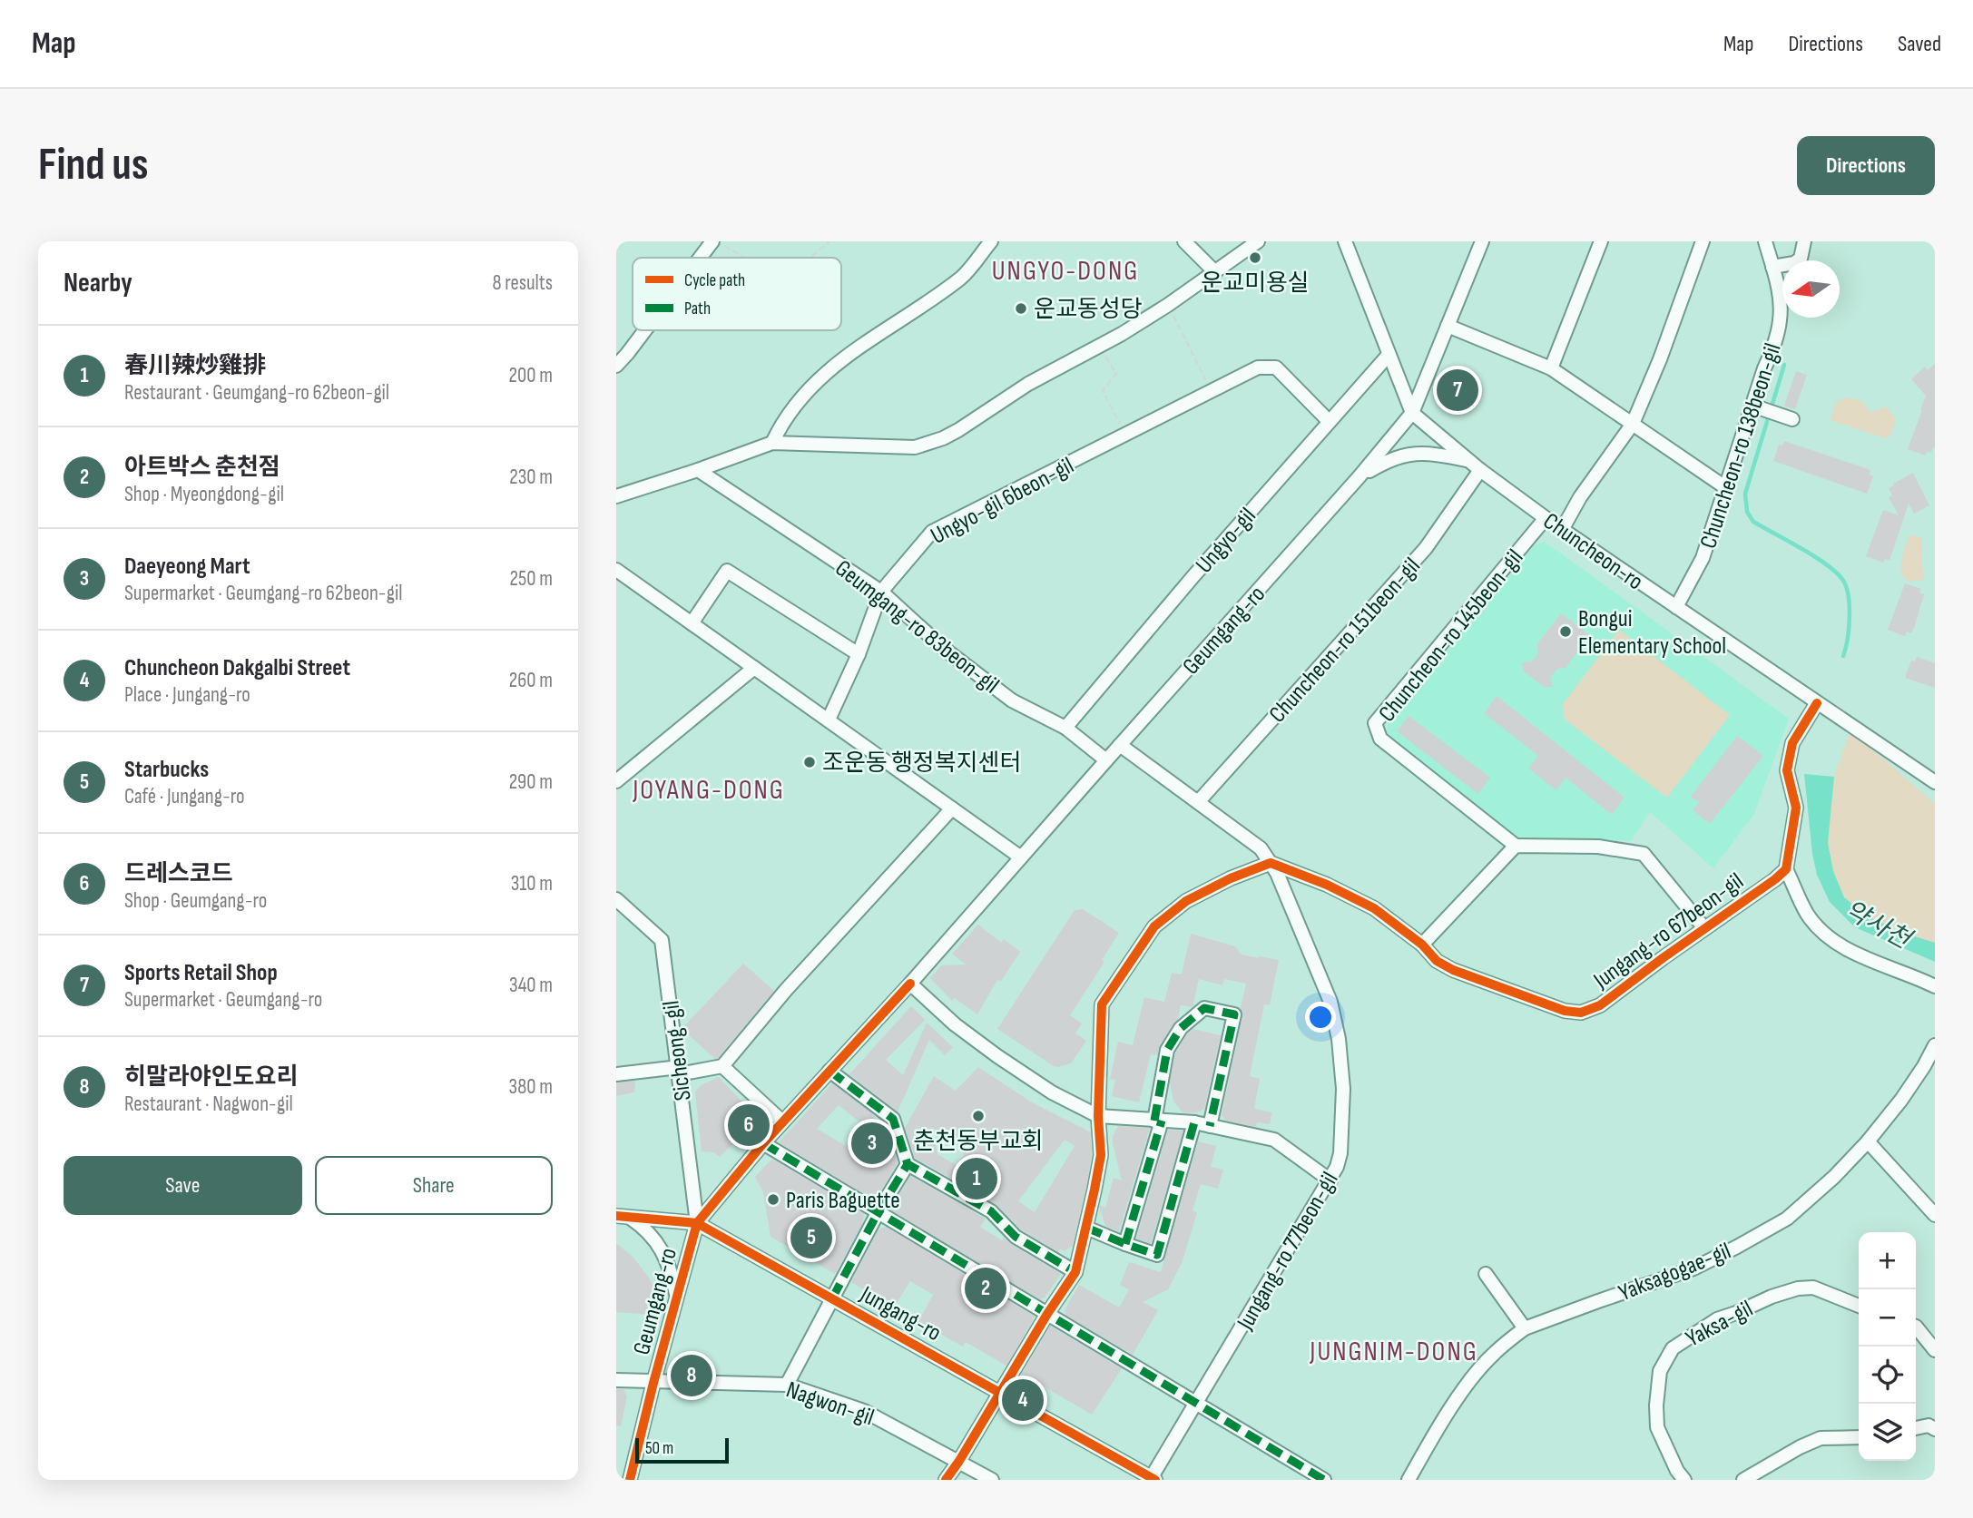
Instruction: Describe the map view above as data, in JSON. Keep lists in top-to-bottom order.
{
  "streets": {
    "street": [
      "Chuncheon-ro 138beon-gil",
      "Ungyo-gil 6beon-gil",
      "Ungyo-gil",
      "Chuncheon-ro",
      "Geumgang-ro 83beon-gil",
      "Geumgang-ro",
      "Chuncheon-ro 145beon-gil",
      "Chuncheon-ro 151beon-gil",
      "Jungang-ro 67beon-gil",
      "Sicheong-gil",
      "Jungang-ro 77beon-gil",
      "Yaksagogae-gil",
      "Jungang-ro",
      "Yaksa-gil",
      "Nagwon-gil"
    ]
  },
  "crossings": [
    ["Chuncheon-ro 138beon-gil", "Chuncheon-ro"],
    ["Ungyo-gil 6beon-gil", "Ungyo-gil"],
    ["Ungyo-gil 6beon-gil", "Geumgang-ro 83beon-gil"],
    ["Ungyo-gil", "Chuncheon-ro"],
    ["Ungyo-gil", "Geumgang-ro 83beon-gil"],
    ["Chuncheon-ro", "Geumgang-ro"],
    ["Chuncheon-ro", "Chuncheon-ro 145beon-gil"],
    ["Chuncheon-ro", "Chuncheon-ro 151beon-gil"],
    ["Geumgang-ro 83beon-gil", "Geumgang-ro"],
    ["Geumgang-ro", "Sicheong-gil"],
    ["Geumgang-ro", "Jungang-ro 77beon-gil"],
    ["Geumgang-ro", "Jungang-ro"],
    ["Geumgang-ro", "Nagwon-gil"],
    ["Chuncheon-ro 151beon-gil", "Jungang-ro 77beon-gil"],
    ["Jungang-ro 67beon-gil", "Jungang-ro 77beon-gil"],
    ["Sicheong-gil", "Jungang-ro"],
    ["Jungang-ro 77beon-gil", "Jungang-ro"]
  ],
  "districts": ["UNGYO-DONG", "JOYANG-DONG", "JUNGNIM-DONG"],
  "water": ["약사천"],
  "places": [
    "운교미용실",
    "운교동성당",
    "Bongui Elementary School",
    "조운동 행정복지센터",
    "춘천동부교회",
    "Paris Baguette"
  ],
  "legend": ["Cycle path", "Path"],
  "scale_bar": "50 m",
  "north": "left",
  "page": {
    "header": "Map",
    "nav": ["Map", "Directions", "Saved"],
    "buttons": [
      "Directions",
      ["Save", "Share"]
    ],
    "title": "Find us",
    "heading": ["Nearby", "8 results"],
    "list": [
      {
        "mark": "1",
        "name": "春川辣炒雞排",
        "note": "Restaurant · Geumgang-ro 62beon-gil",
        "value": "200 m"
      },
      {
        "mark": "2",
        "name": "아트박스 춘천점",
        "note": "Shop · Myeongdong-gil",
        "value": "230 m"
      },
      {
        "mark": "3",
        "name": "Daeyeong Mart",
        "note": "Supermarket · Geumgang-ro 62beon-gil",
        "value": "250 m"
      },
      {
        "mark": "4",
        "name": "Chuncheon Dakgalbi Street",
        "note": "Place · Jungang-ro",
        "value": "260 m"
      },
      {
        "mark": "5",
        "name": "Starbucks",
        "note": "Café · Jungang-ro",
        "value": "290 m"
      },
      {
        "mark": "6",
        "name": "드레스코드",
        "note": "Shop · Geumgang-ro",
        "value": "310 m"
      },
      {
        "mark": "7",
        "name": "Sports Retail Shop",
        "note": "Supermarket · Geumgang-ro",
        "value": "340 m"
      },
      {
        "mark": "8",
        "name": "히말라야인도요리",
        "note": "Restaurant · Nagwon-gil",
        "value": "380 m"
      }
    ],
    "pins": [
      "7",
      "6",
      "3",
      "1",
      "5",
      "2",
      "8",
      "4"
    ],
    "map_buttons": ["+", "−"],
    "scale": "50 m"
  }
}
